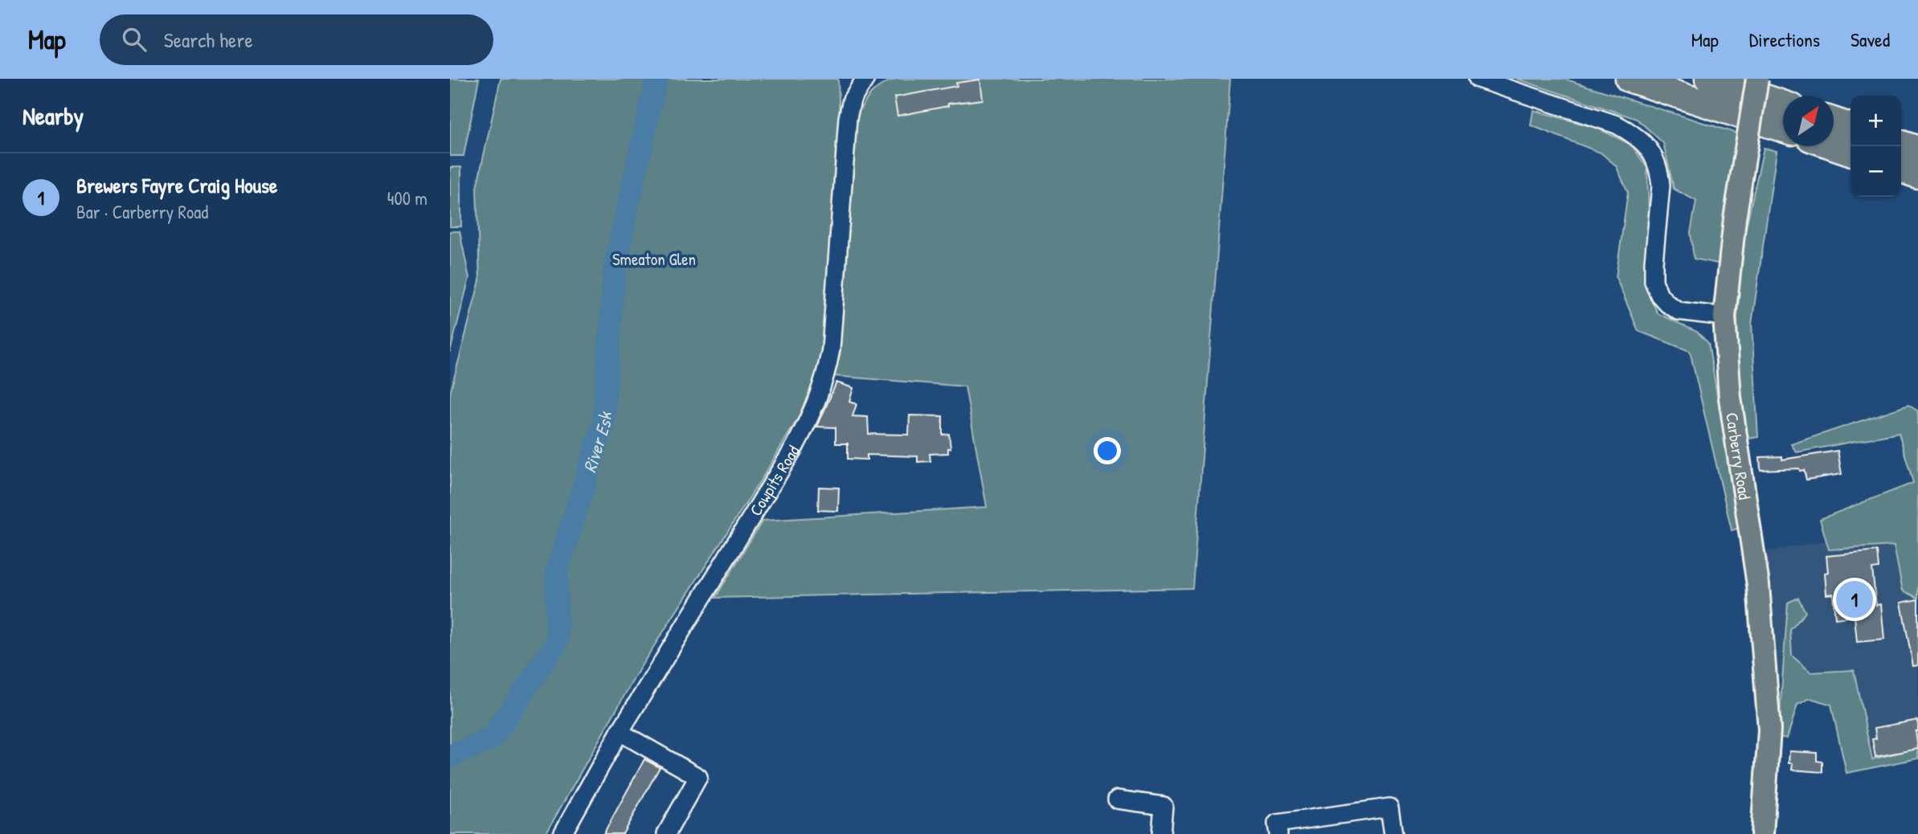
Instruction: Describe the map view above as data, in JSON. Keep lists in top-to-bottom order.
{
  "streets": {
    "main road": ["Carberry Road"],
    "street": ["Cowpits Road"]
  },
  "water": ["River Esk"],
  "parks": ["Smeaton Glen"],
  "north": "top right",
  "page": {
    "header": "Map",
    "search": "Search here",
    "nav": ["Map", "Directions", "Saved"],
    "heading": "Nearby",
    "map_buttons": ["+", "−"],
    "list": [
      {
        "mark": "1",
        "name": "Brewers Fayre Craig House",
        "note": "Bar · Carberry Road",
        "value": "400 m"
      }
    ],
    "pins": "1"
  }
}
